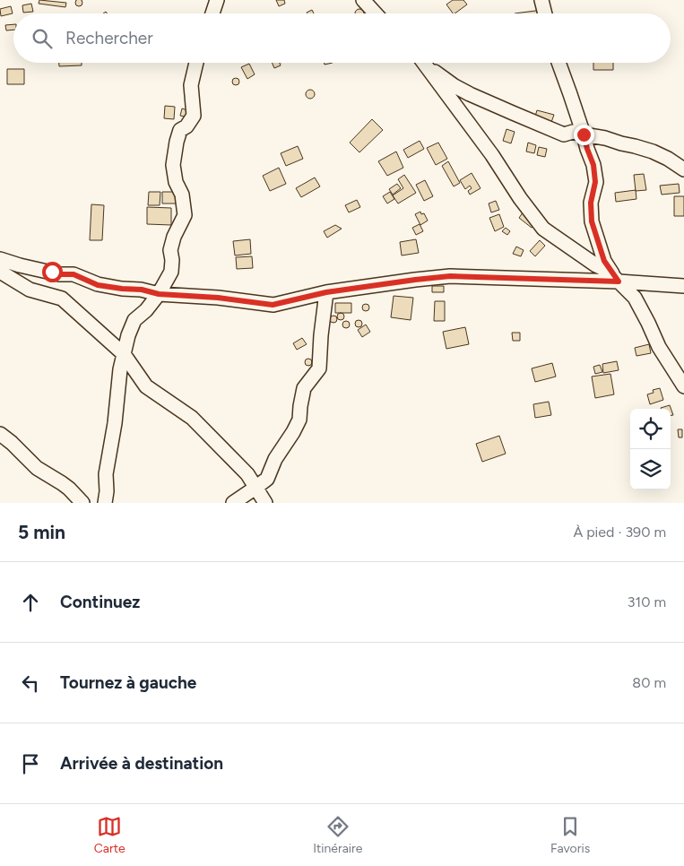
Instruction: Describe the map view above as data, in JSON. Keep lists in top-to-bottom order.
{
  "page": {
    "search": "Rechercher",
    "heading": ["5 min", "À pied · 390 m"],
    "list": [
      ["Continuez", "310 m"],
      ["Tournez à gauche", "80 m"],
      "Arrivée à destination"
    ],
    "nav": ["Carte", "Itinéraire", "Favoris"]
  }
}
